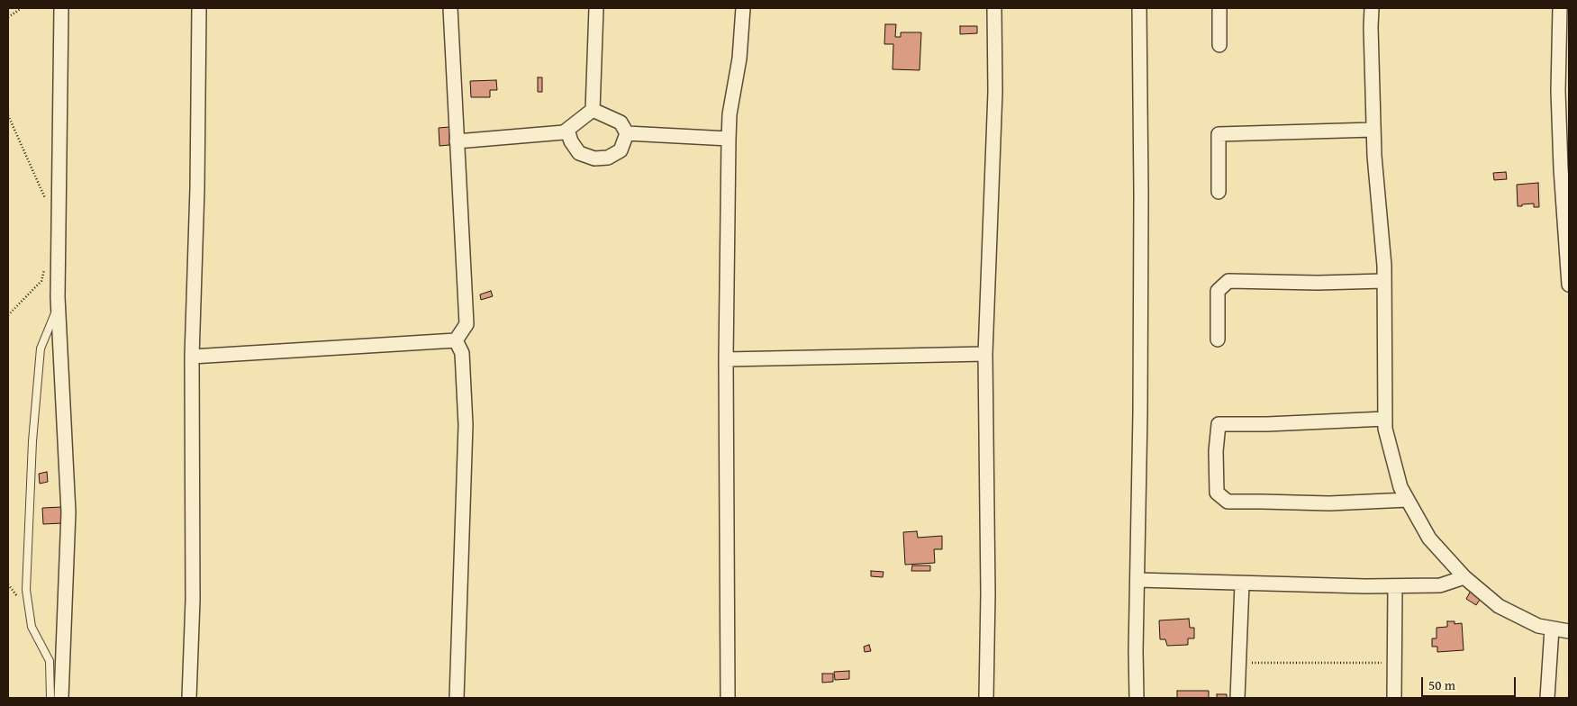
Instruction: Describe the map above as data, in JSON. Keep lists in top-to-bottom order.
{
  "scale_bar": "50 m"
}
